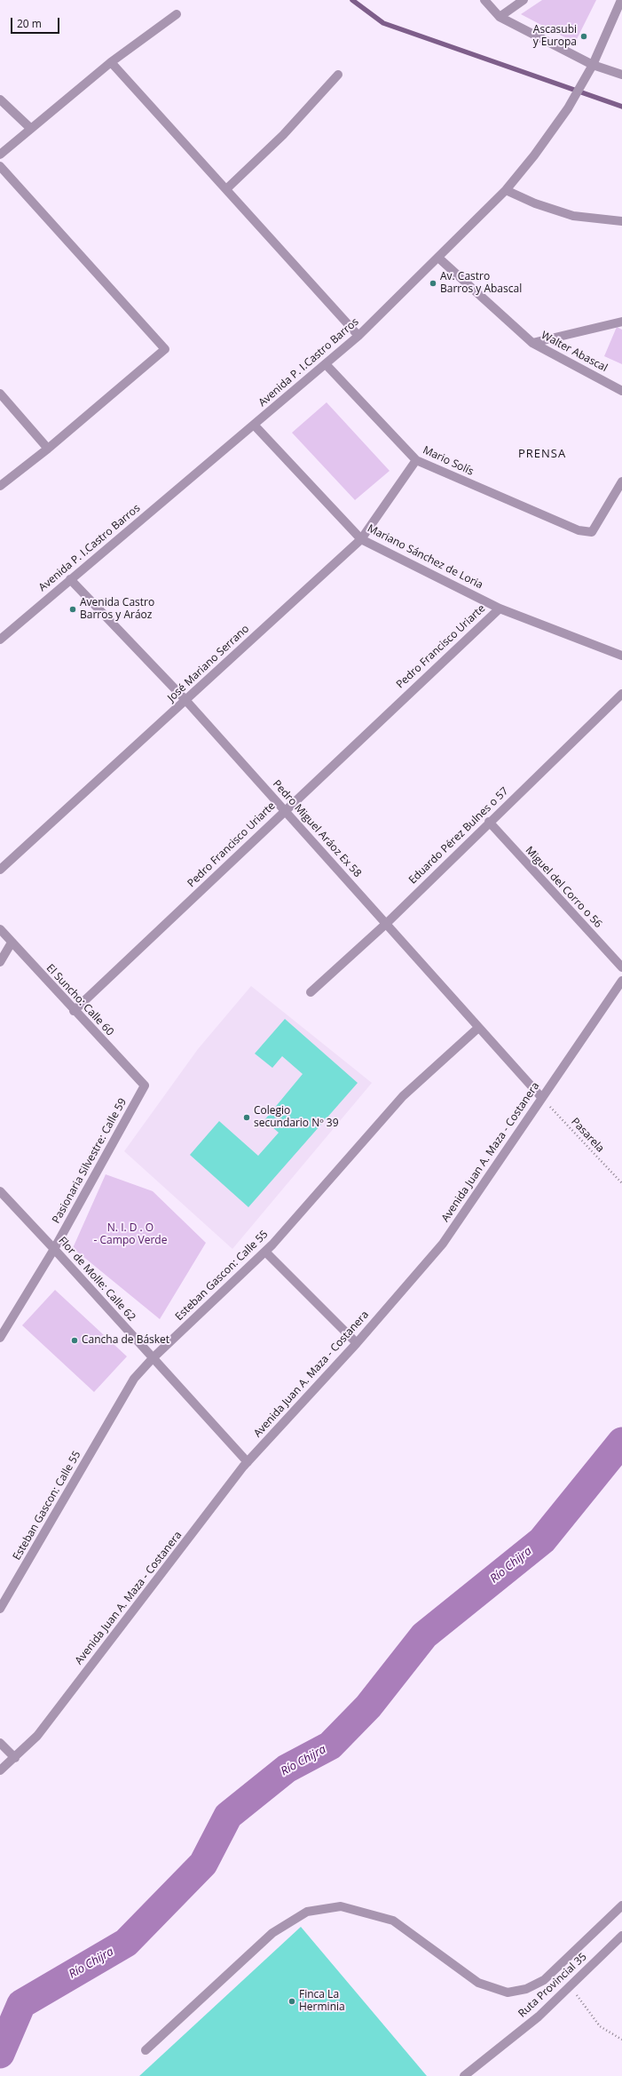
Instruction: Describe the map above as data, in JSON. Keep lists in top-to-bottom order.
{
  "streets": {
    "street": [
      "Walter Abascal",
      "Avenida P. I.Castro Barros",
      "Mario Solís",
      "Mariano Sánchez de Loria",
      "Pedro Francisco Uriarte",
      "José Mariano Serrano",
      "Pedro Miguel Aráoz Ex 58",
      "Eduardo Pérez Bulnes o 57",
      "Miguel del Corro o 56",
      "El Suncho: Calle 60",
      "Avenida Juan A. Maza - Costanera",
      "Pasionaria Silvestre: Calle 59",
      "Esteban Gascon: Calle 55",
      "Flor de Molle: Calle 62",
      "Ruta Provincial 35"
    ],
    "path": ["Pasarela"]
  },
  "crossings": [
    ["Walter Abascal", "Avenida P. I.Castro Barros"],
    ["Avenida P. I.Castro Barros", "Mario Solís"],
    ["Avenida P. I.Castro Barros", "Mariano Sánchez de Loria"],
    ["Avenida P. I.Castro Barros", "Pedro Miguel Aráoz Ex 58"],
    ["Mario Solís", "José Mariano Serrano"],
    ["Mariano Sánchez de Loria", "Pedro Francisco Uriarte"],
    ["Mariano Sánchez de Loria", "José Mariano Serrano"],
    ["Pedro Francisco Uriarte", "Pedro Miguel Aráoz Ex 58"],
    ["Pedro Francisco Uriarte", "El Suncho: Calle 60"],
    ["José Mariano Serrano", "Pedro Miguel Aráoz Ex 58"],
    ["Pedro Miguel Aráoz Ex 58", "Eduardo Pérez Bulnes o 57"],
    ["Pedro Miguel Aráoz Ex 58", "Pasarela"],
    ["Pedro Miguel Aráoz Ex 58", "Avenida Juan A. Maza - Costanera"],
    ["Pedro Miguel Aráoz Ex 58", "Esteban Gascon: Calle 55"],
    ["Eduardo Pérez Bulnes o 57", "Miguel del Corro o 56"],
    ["El Suncho: Calle 60", "Pasionaria Silvestre: Calle 59"],
    ["Pasarela", "Avenida Juan A. Maza - Costanera"],
    ["Avenida Juan A. Maza - Costanera", "Flor de Molle: Calle 62"],
    ["Pasionaria Silvestre: Calle 59", "Flor de Molle: Calle 62"],
    ["Esteban Gascon: Calle 55", "Flor de Molle: Calle 62"]
  ],
  "districts": ["PRENSA"],
  "water": ["Río Chijra"],
  "parks": ["N. I. D . O - Campo Verde"],
  "places": [
    "Ascasubi y Europa",
    "Av. Castro Barros y Abascal",
    "Avenida Castro Barros y Aráoz",
    "Colegio secundario Nº 39",
    "Cancha de Básket",
    "Finca La Herminia"
  ],
  "scale_bar": "20 m"
}
